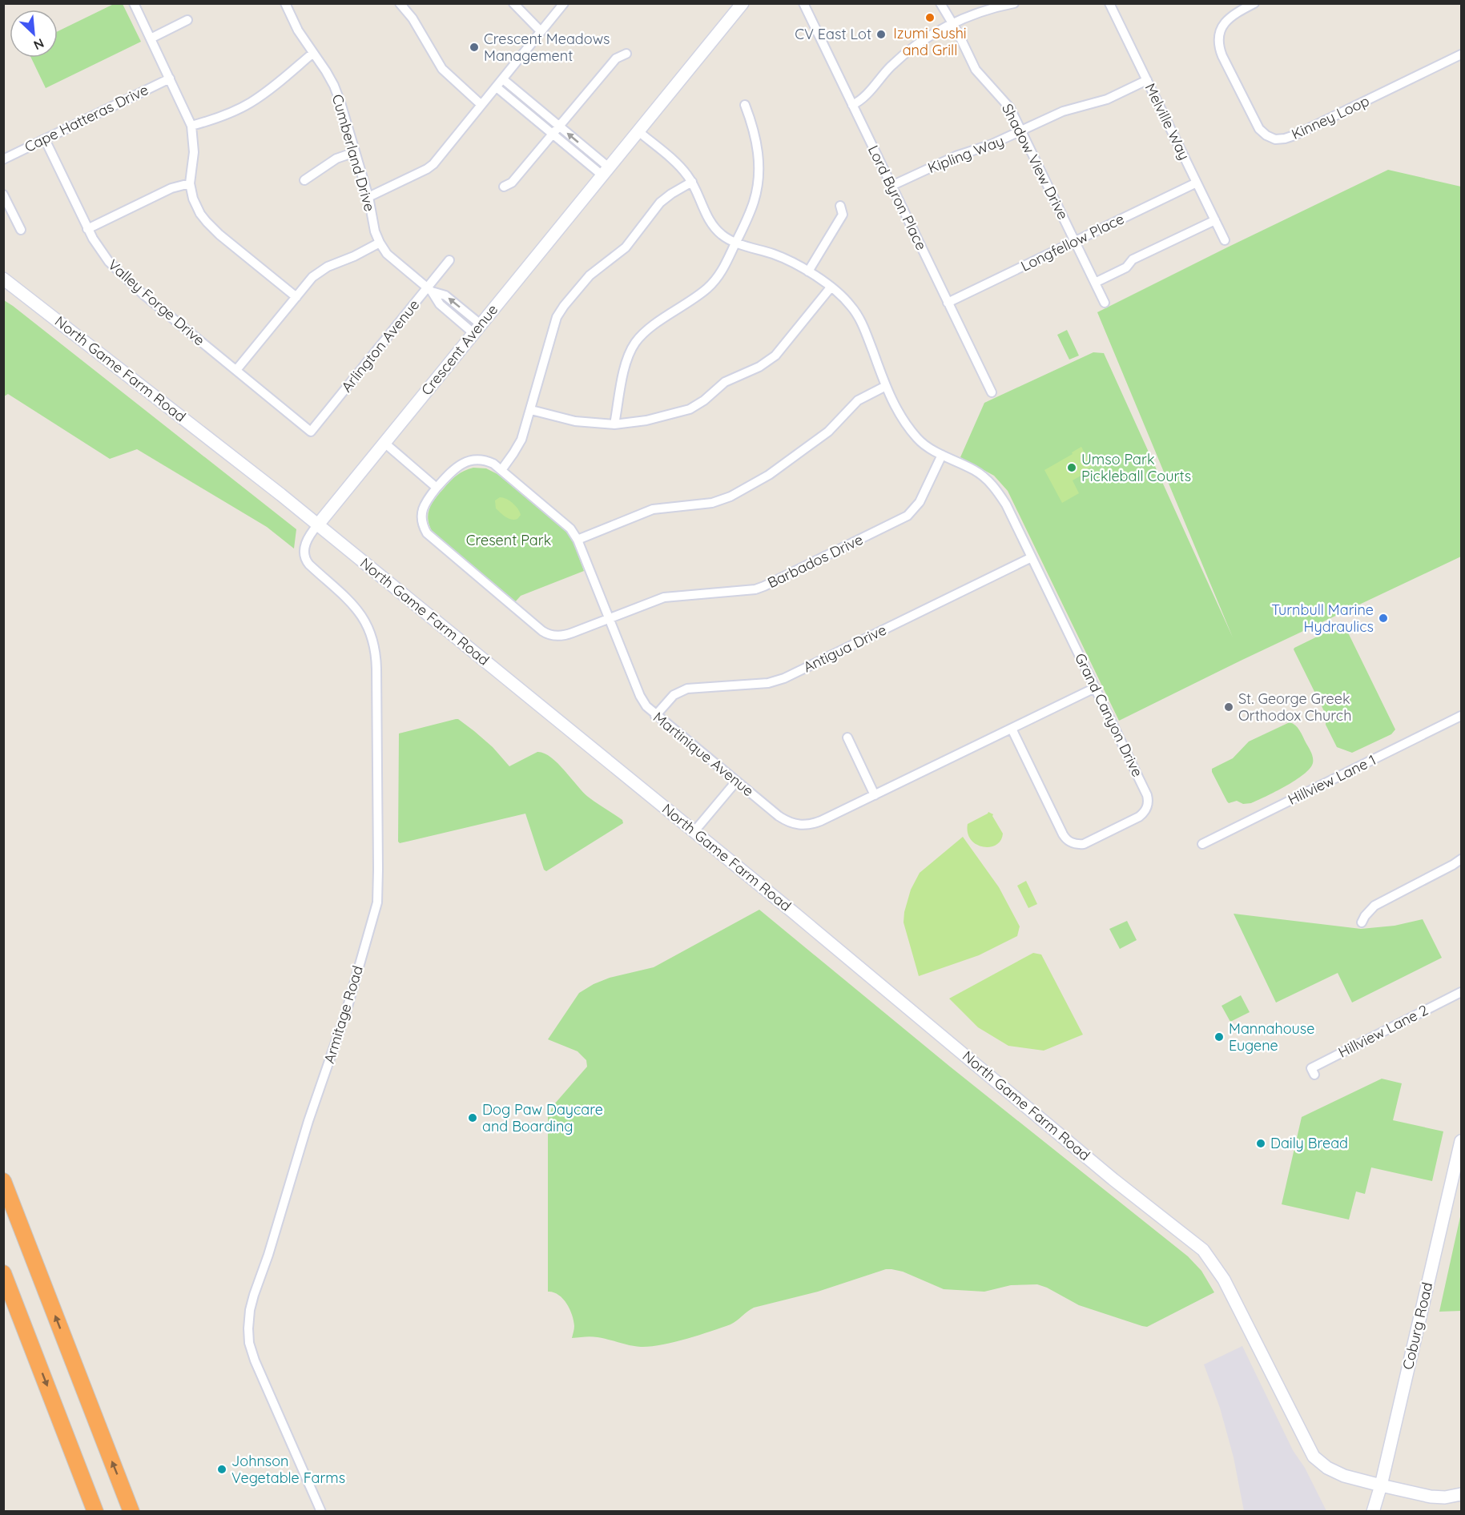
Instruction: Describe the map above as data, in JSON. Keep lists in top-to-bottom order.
{
  "streets": {
    "main road": ["Crescent Avenue", "North Game Farm Road", "Coburg Road"],
    "street": [
      "Kinney Loop",
      "Cape Hatteras Drive",
      "Melville Way",
      "Cumberland Drive",
      "Kipling Way",
      "Shadow View Drive",
      "Lord Byron Place",
      "Longfellow Place",
      "Valley Forge Drive",
      "Arlington Avenue",
      "Barbados Drive",
      "Antigua Drive",
      "Grand Canyon Drive",
      "Martinique Avenue",
      "Hillview Lane 1",
      "Armitage Road",
      "Hillview Lane 2"
    ]
  },
  "crossings": [
    ["Cape Hatteras Drive", "Valley Forge Drive"],
    ["Melville Way", "Kipling Way"],
    ["Melville Way", "Longfellow Place"],
    ["Cumberland Drive", "Arlington Avenue"],
    ["Cumberland Drive", "Crescent Avenue"],
    ["Kipling Way", "Shadow View Drive"],
    ["Kipling Way", "Lord Byron Place"],
    ["Shadow View Drive", "Longfellow Place"],
    ["Lord Byron Place", "Longfellow Place"],
    ["Valley Forge Drive", "Arlington Avenue"],
    ["Crescent Avenue", "North Game Farm Road"],
    ["Crescent Avenue", "Grand Canyon Drive"],
    ["Crescent Avenue", "Armitage Road"],
    ["North Game Farm Road", "Armitage Road"],
    ["North Game Farm Road", "Coburg Road"],
    ["Barbados Drive", "Grand Canyon Drive"],
    ["Barbados Drive", "Martinique Avenue"],
    ["Antigua Drive", "Grand Canyon Drive"],
    ["Antigua Drive", "Martinique Avenue"],
    ["Grand Canyon Drive", "Martinique Avenue"]
  ],
  "parks": ["Cresent Park"],
  "places": [
    "Izumi Sushi and Grill",
    "CV East Lot",
    "Crescent Meadows Management",
    "Umso Park Pickleball Courts",
    "Turnbull Marine Hydraulics",
    "St. George Greek Orthodox Church",
    "Mannahouse Eugene",
    "Dog Paw Daycare and Boarding",
    "Daily Bread",
    "Johnson Vegetable Farms"
  ],
  "north": "bottom right"
}
